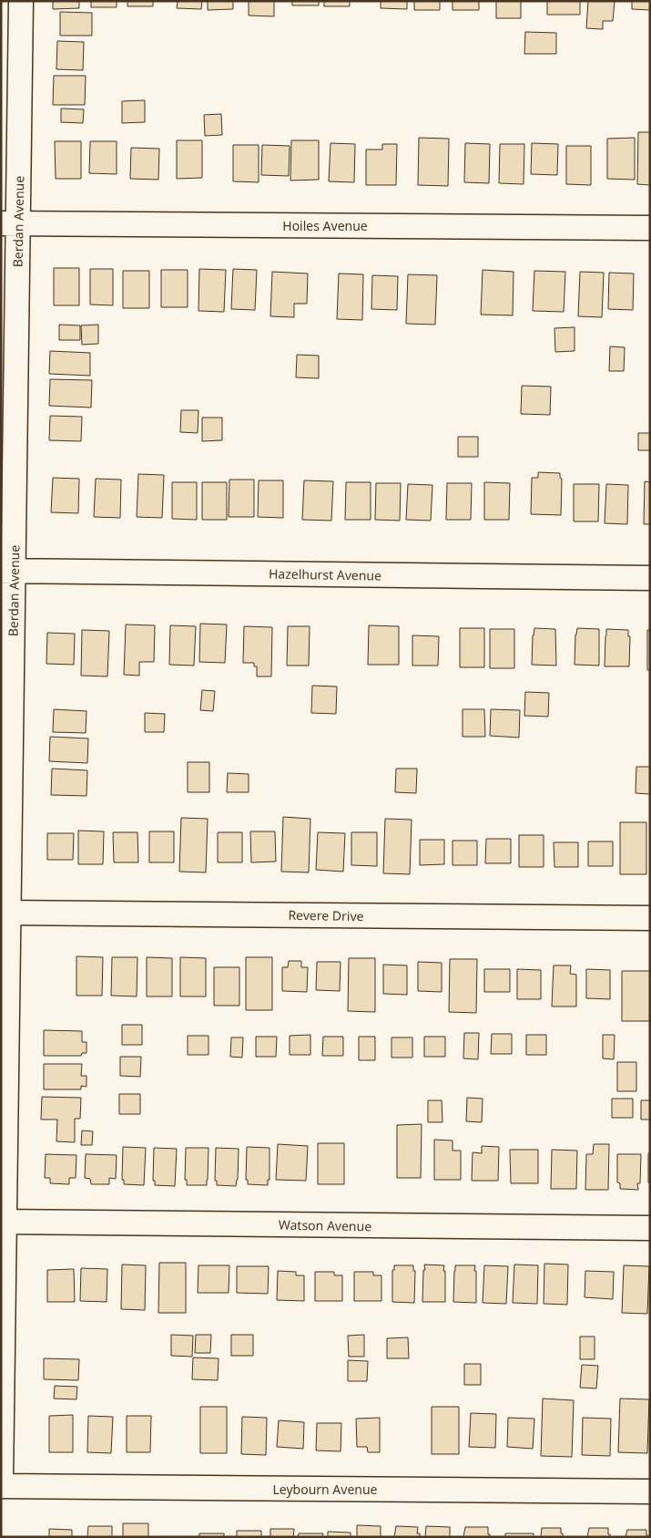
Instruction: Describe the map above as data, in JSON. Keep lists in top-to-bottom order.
{
  "streets": {
    "street": [
      "Berdan Avenue",
      "Hoiles Avenue",
      "Hazelhurst Avenue",
      "Revere Drive",
      "Watson Avenue",
      "Leybourn Avenue"
    ]
  },
  "crossings": [
    ["Berdan Avenue", "Hoiles Avenue"],
    ["Berdan Avenue", "Hazelhurst Avenue"],
    ["Berdan Avenue", "Revere Drive"],
    ["Berdan Avenue", "Watson Avenue"]
  ]
}
